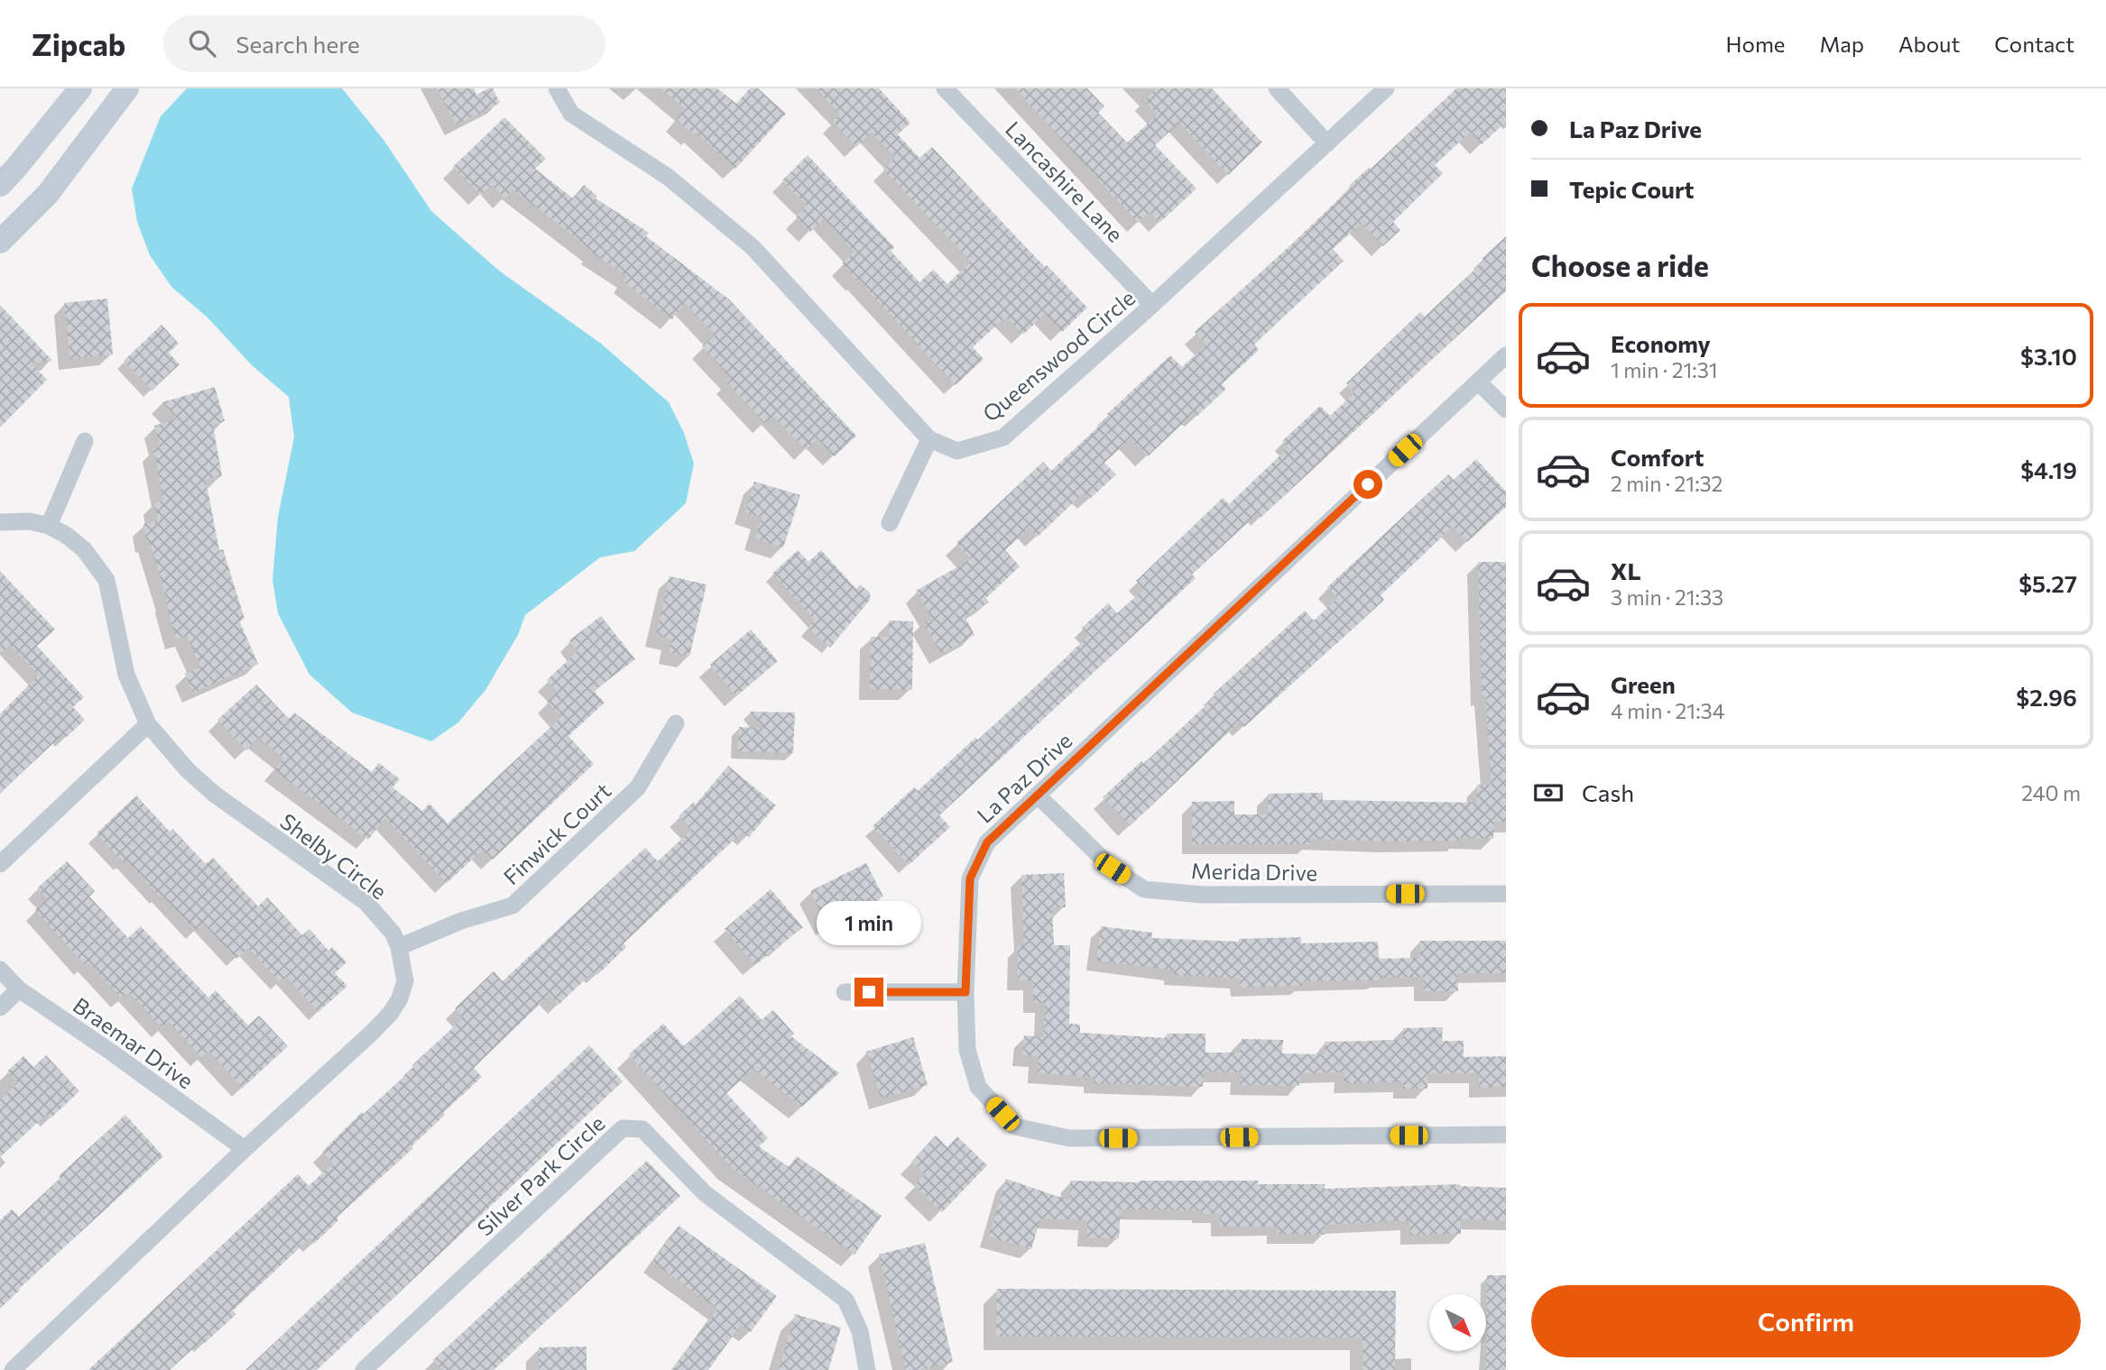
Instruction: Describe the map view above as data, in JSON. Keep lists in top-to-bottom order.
{
  "streets": {
    "street": [
      "Lancashire Lane",
      "Queenswood Circle",
      "La Paz Drive",
      "Finwick Court",
      "Shelby Circle",
      "Merida Drive",
      "Braemar Drive",
      "Silver Park Circle"
    ]
  },
  "crossings": [
    ["Lancashire Lane", "Queenswood Circle"],
    ["La Paz Drive", "Merida Drive"],
    ["Finwick Court", "Shelby Circle"],
    ["Shelby Circle", "Braemar Drive"]
  ],
  "north": "bottom right",
  "page": {
    "header": "Zipcab",
    "search": "Search here",
    "nav": [
      "Home",
      "Map",
      "About",
      "Contact"
    ],
    "banner": ["La Paz Drive", "Tepic Court"],
    "heading": "Choose a ride",
    "list": [
      {
        "name": "Economy",
        "note": "1 min · 21:31",
        "value": "$3.10"
      },
      {
        "name": "Comfort",
        "note": "2 min · 21:32",
        "value": "$4.19"
      },
      {
        "name": "XL",
        "note": "3 min · 21:33",
        "value": "$5.27"
      },
      {
        "name": "Green",
        "note": "4 min · 21:34",
        "value": "$2.96"
      }
    ],
    "pay": ["Cash", "240 m"],
    "bubble": "1 min",
    "buttons": "Confirm"
  }
}
